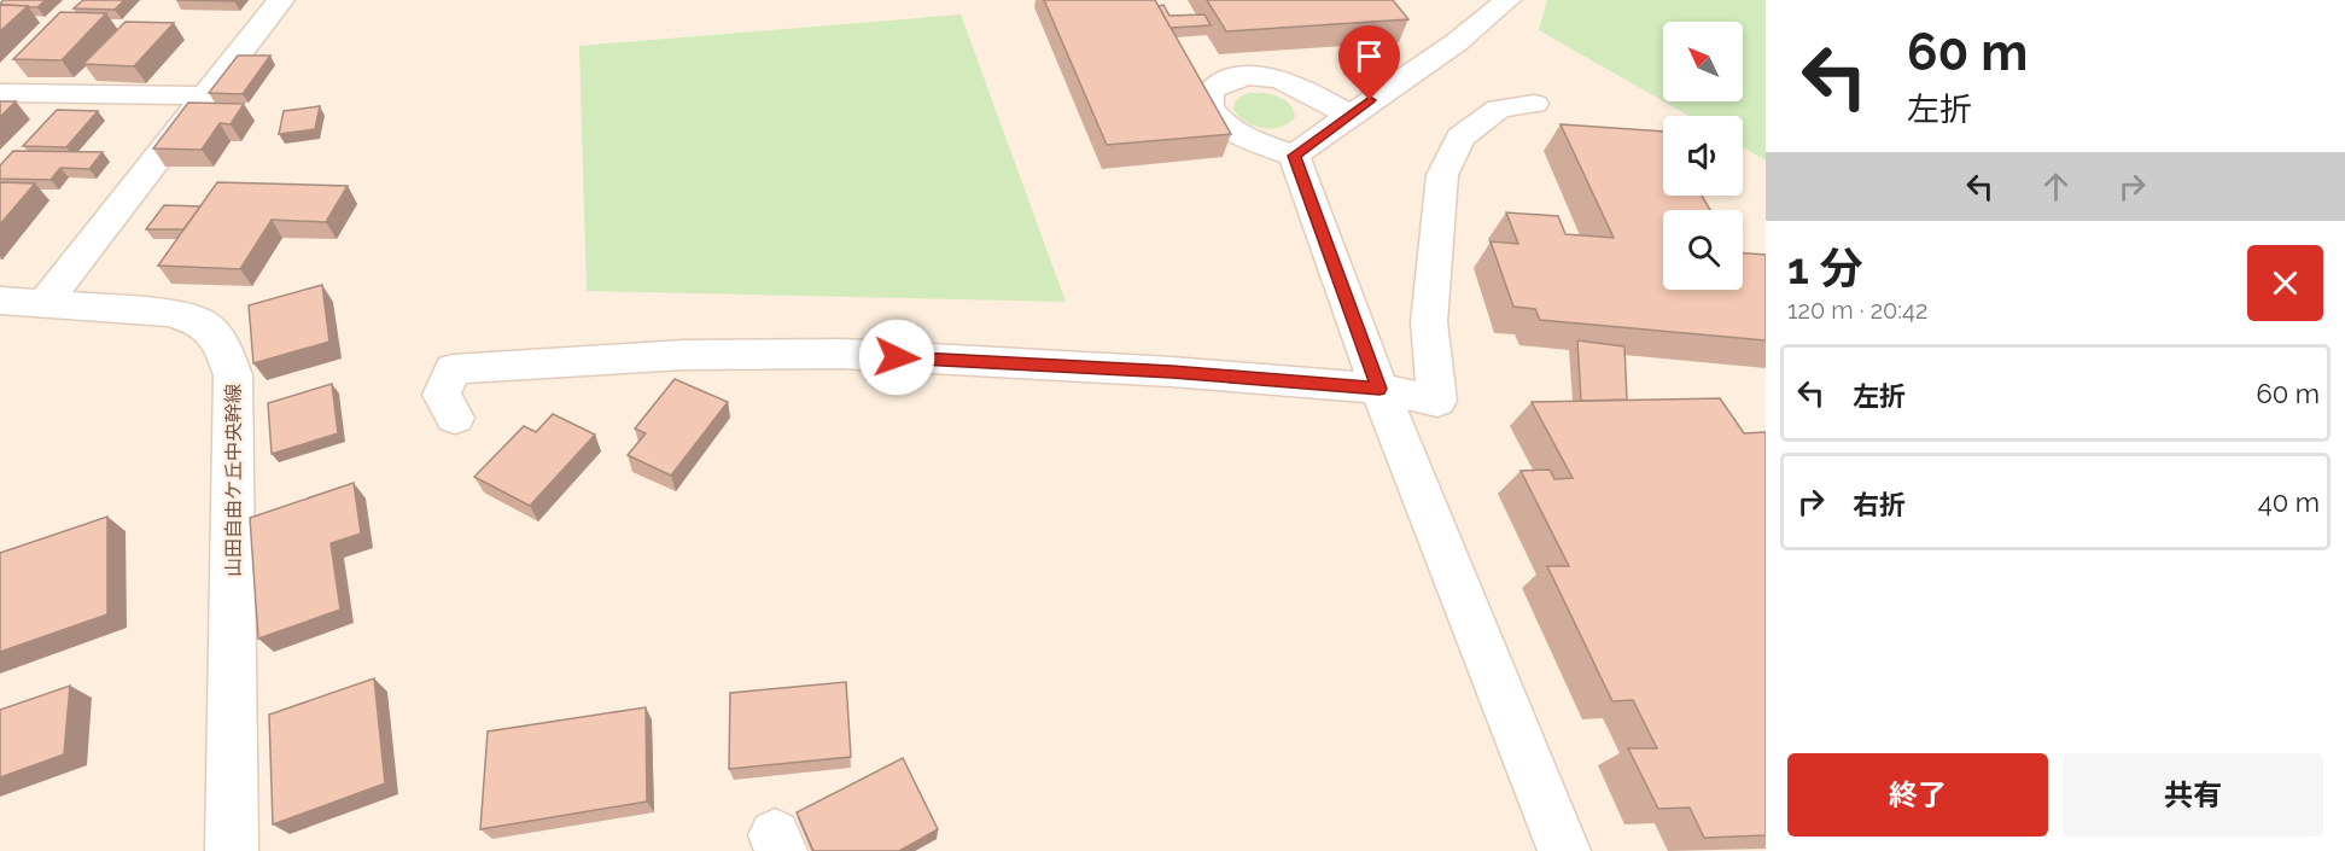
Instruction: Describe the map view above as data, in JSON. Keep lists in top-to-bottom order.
{
  "streets": {
    "street": ["山田自由ケ丘中央幹線"]
  },
  "north": "top left",
  "page": {
    "turn": ["60 m", "左折"],
    "heading": ["1 分", "120 m · 20:42"],
    "list": [
      {
        "name": "左折",
        "value": "60 m"
      },
      {
        "name": "右折",
        "value": "40 m"
      }
    ],
    "buttons": ["終了", "共有"]
  }
}
